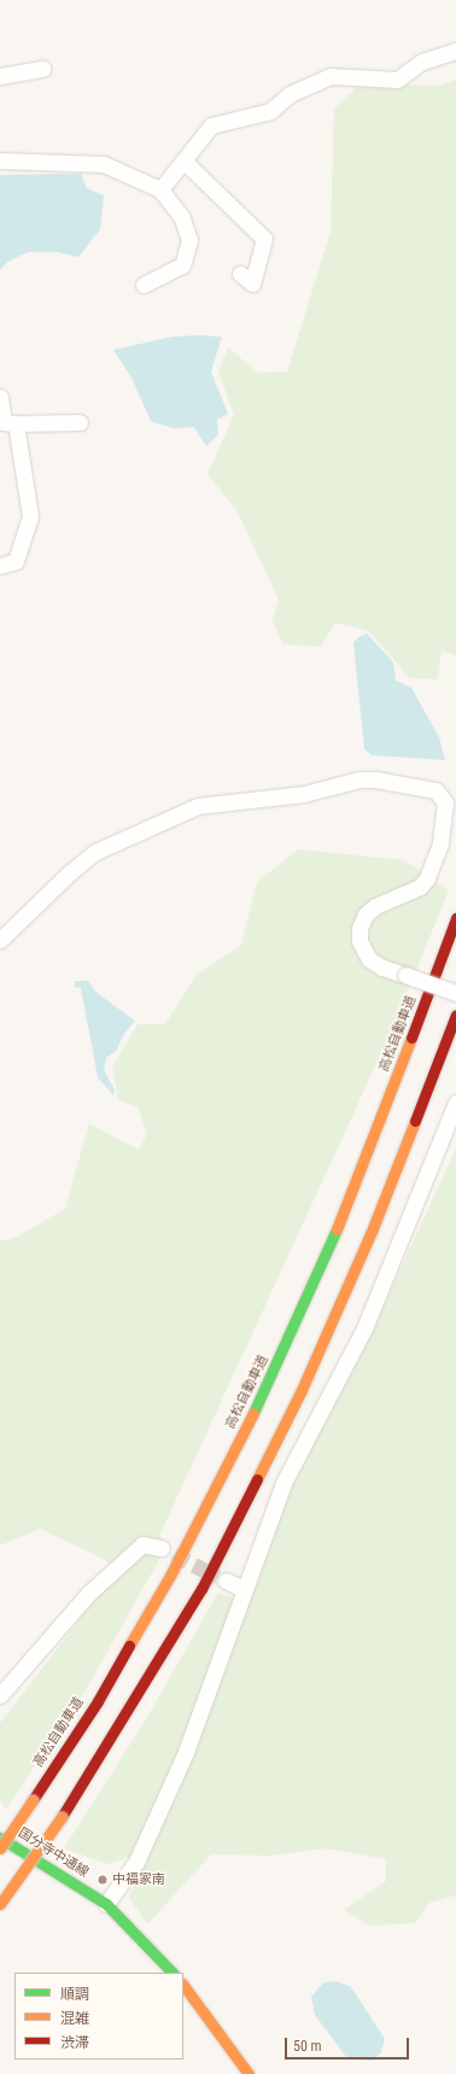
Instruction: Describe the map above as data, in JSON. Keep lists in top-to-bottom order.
{
  "streets": {
    "main road": ["高松自動車道", "国分寺中通線"]
  },
  "places": ["中福家南"],
  "legend": ["順調", "混雑", "渋滞"],
  "scale_bar": "50 m"
}
